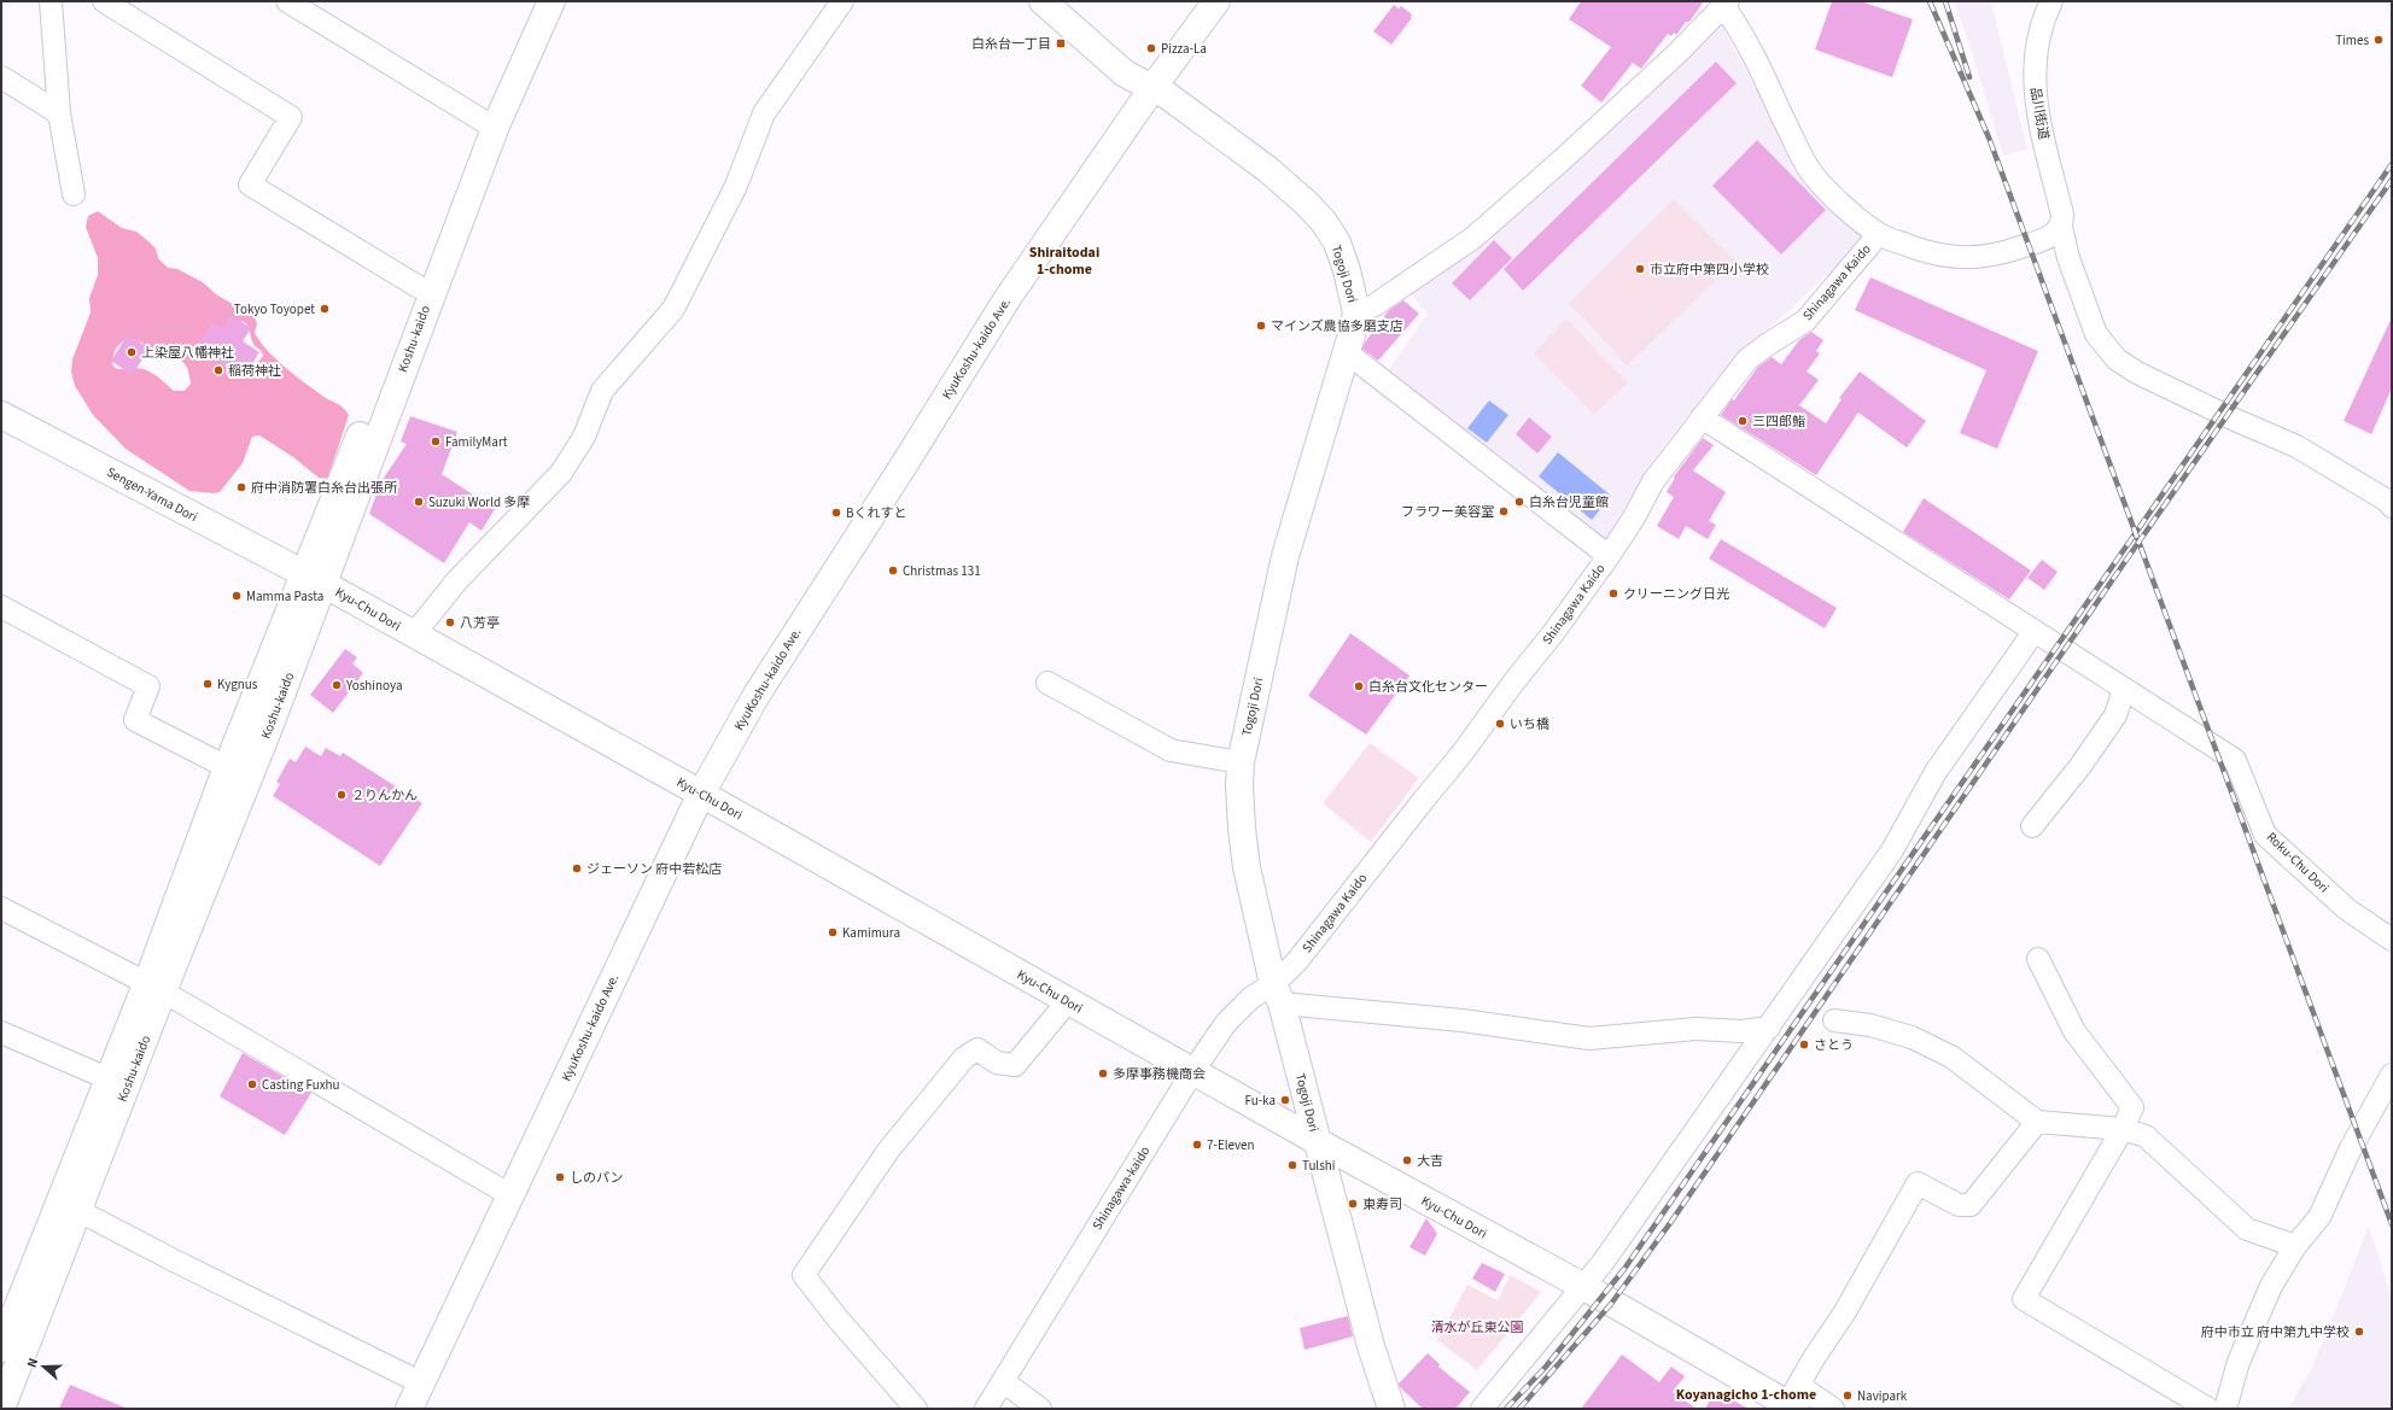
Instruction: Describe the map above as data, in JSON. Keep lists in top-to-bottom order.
{
  "streets": {
    "main road": [
      "Togoji Dori",
      "Koshu-kaido",
      "KyuKoshu-kaido Ave.",
      "Sengen-Yama Dori",
      "Kyu-Chu Dori"
    ],
    "street": [
      "品川街道",
      "Shinagawa Kaido",
      "Roku-Chu Dori",
      "Shinagawa-kaido"
    ]
  },
  "crossings": [
    ["Togoji Dori", "Shinagawa Kaido"],
    ["Togoji Dori", "KyuKoshu-kaido Ave."],
    ["Togoji Dori", "Kyu-Chu Dori"],
    ["Togoji Dori", "Shinagawa-kaido"],
    ["Shinagawa Kaido", "Shinagawa-kaido"],
    ["Koshu-kaido", "Sengen-Yama Dori"],
    ["Koshu-kaido", "Kyu-Chu Dori"],
    ["KyuKoshu-kaido Ave.", "Kyu-Chu Dori"],
    ["Sengen-Yama Dori", "Kyu-Chu Dori"],
    ["Kyu-Chu Dori", "Shinagawa-kaido"]
  ],
  "districts": ["Shiraitodai 1-chome", "Koyanagicho 1-chome"],
  "parks": ["清水が丘東公園"],
  "places": {
    "other": [
      "Times",
      "Pizza-La",
      "市立府中第四小学校",
      "Tokyo Toyopet",
      "マインズ農協多磨支店",
      "上染屋八幡神社",
      "稲荷神社",
      "三四郎鮨",
      "FamilyMart",
      "府中消防署白糸台出張所",
      "Suzuki World 多摩",
      "白糸台児童館",
      "フラワー美容室",
      "Bくれすと",
      "Christmas 131",
      "クリーニング日光",
      "Mamma Pasta",
      "八芳亭",
      "Kygnus",
      "Yoshinoya",
      "白糸台文化センター",
      "いち橋",
      "２りんかん",
      "ジェーソン 府中若松店",
      "Kamimura",
      "さとう",
      "多摩事務機商会",
      "Casting Fuxhu",
      "Fu-ka",
      "7-Eleven",
      "大吉",
      "Tulshi",
      "しのパン",
      "東寿司",
      "府中市立 府中第九中学校",
      "Navipark"
    ],
    "transit": ["白糸台一丁目"]
  },
  "north": "left"
}
